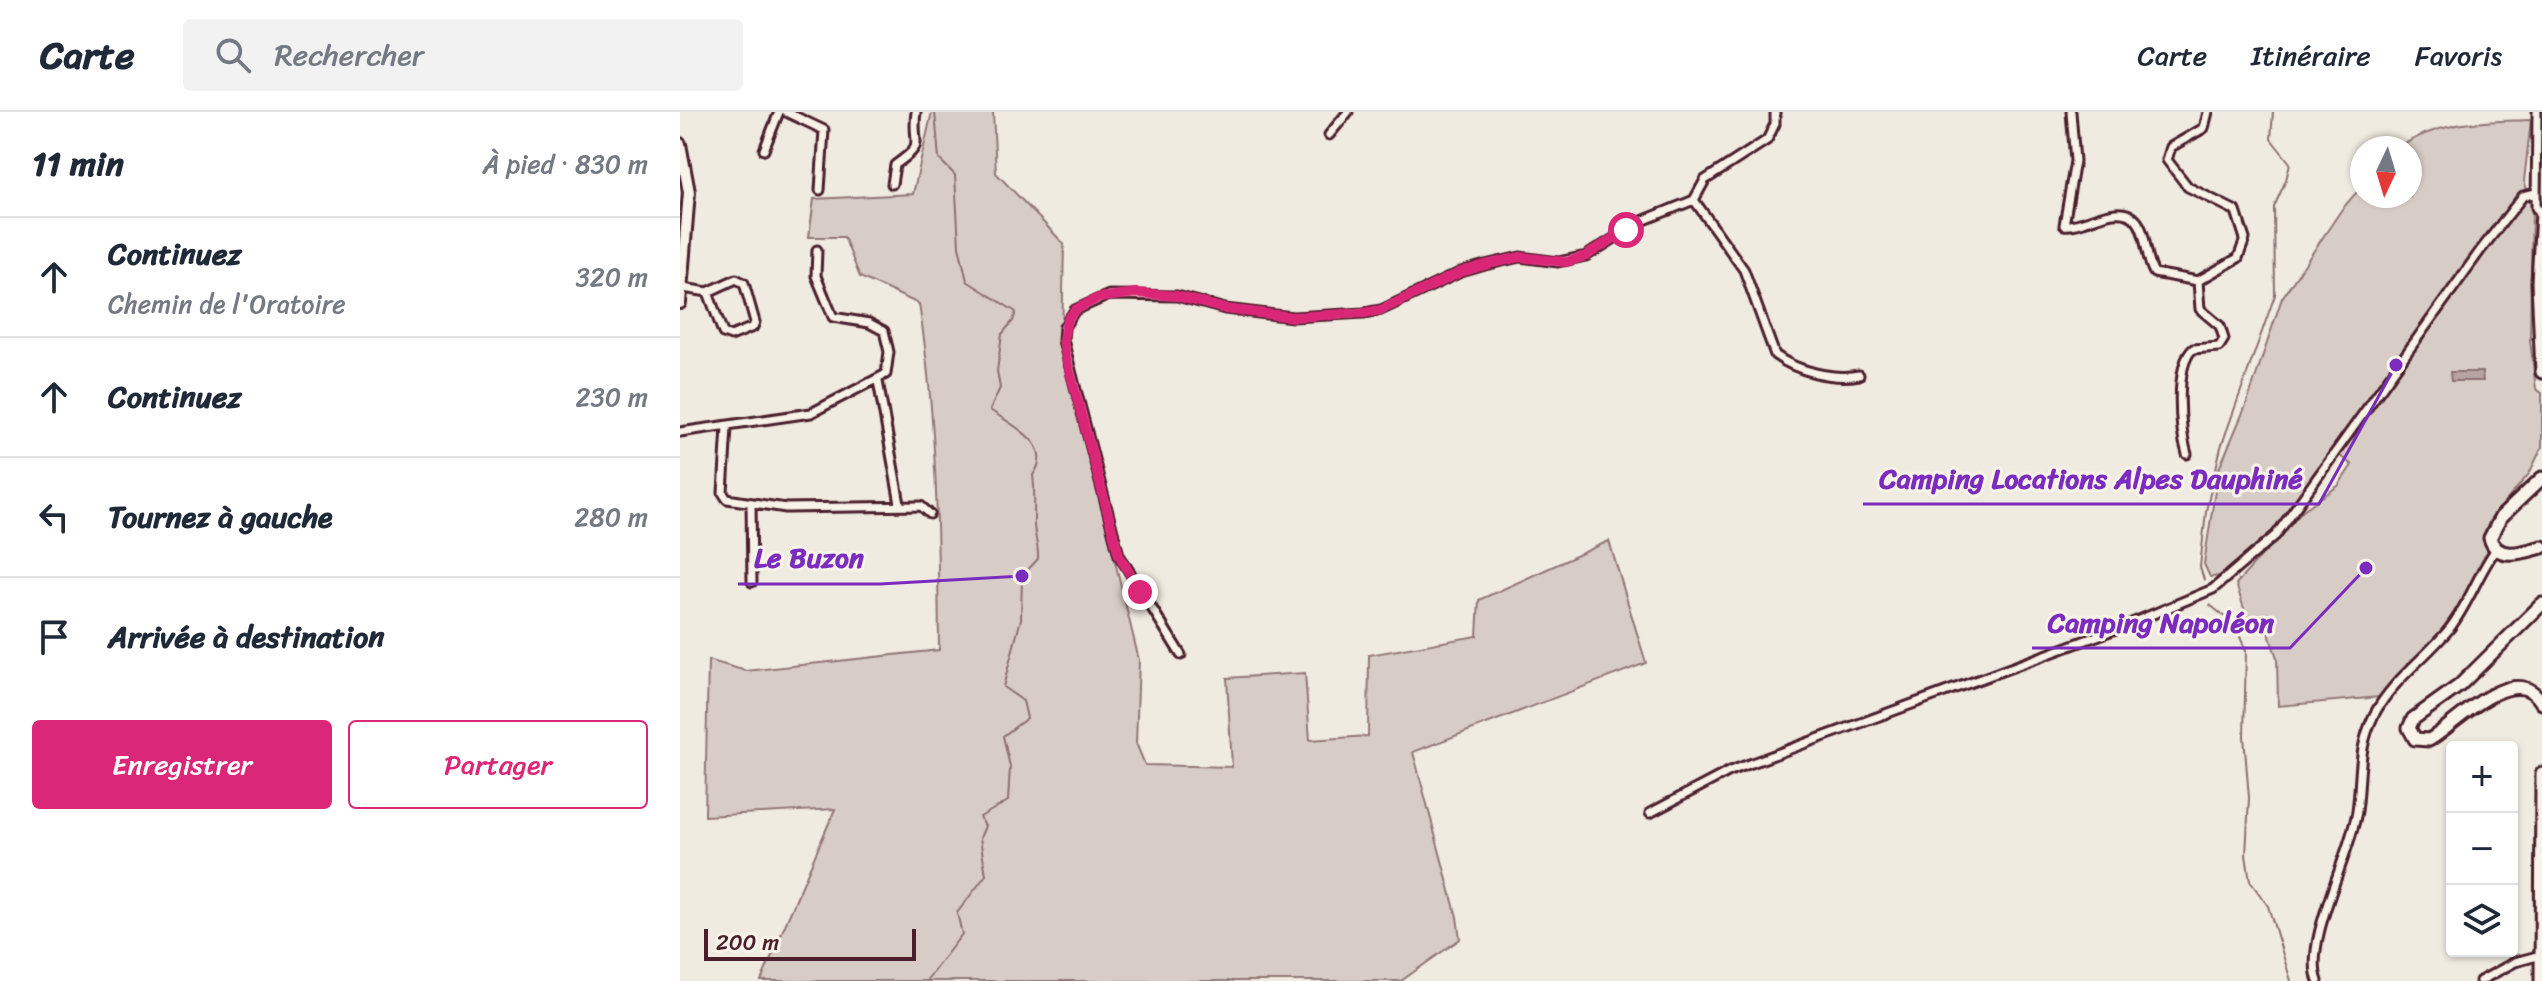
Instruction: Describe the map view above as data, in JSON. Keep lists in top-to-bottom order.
{
  "places": ["Camping Locations Alpes Dauphiné", "Camping Napoléon", "Le Buzon"],
  "scale_bar": "200 m",
  "north": "bottom",
  "page": {
    "header": "Carte",
    "search": "Rechercher",
    "nav": ["Carte", "Itinéraire", "Favoris"],
    "heading": ["11 min", "À pied · 830 m"],
    "list": [
      ["Continuez", "Chemin de l'Oratoire", "320 m"],
      ["Continuez", "230 m"],
      ["Tournez à gauche", "280 m"],
      "Arrivée à destination"
    ],
    "buttons": ["Enregistrer", "Partager"],
    "map_buttons": ["+", "−"],
    "scale": "200 m"
  }
}
